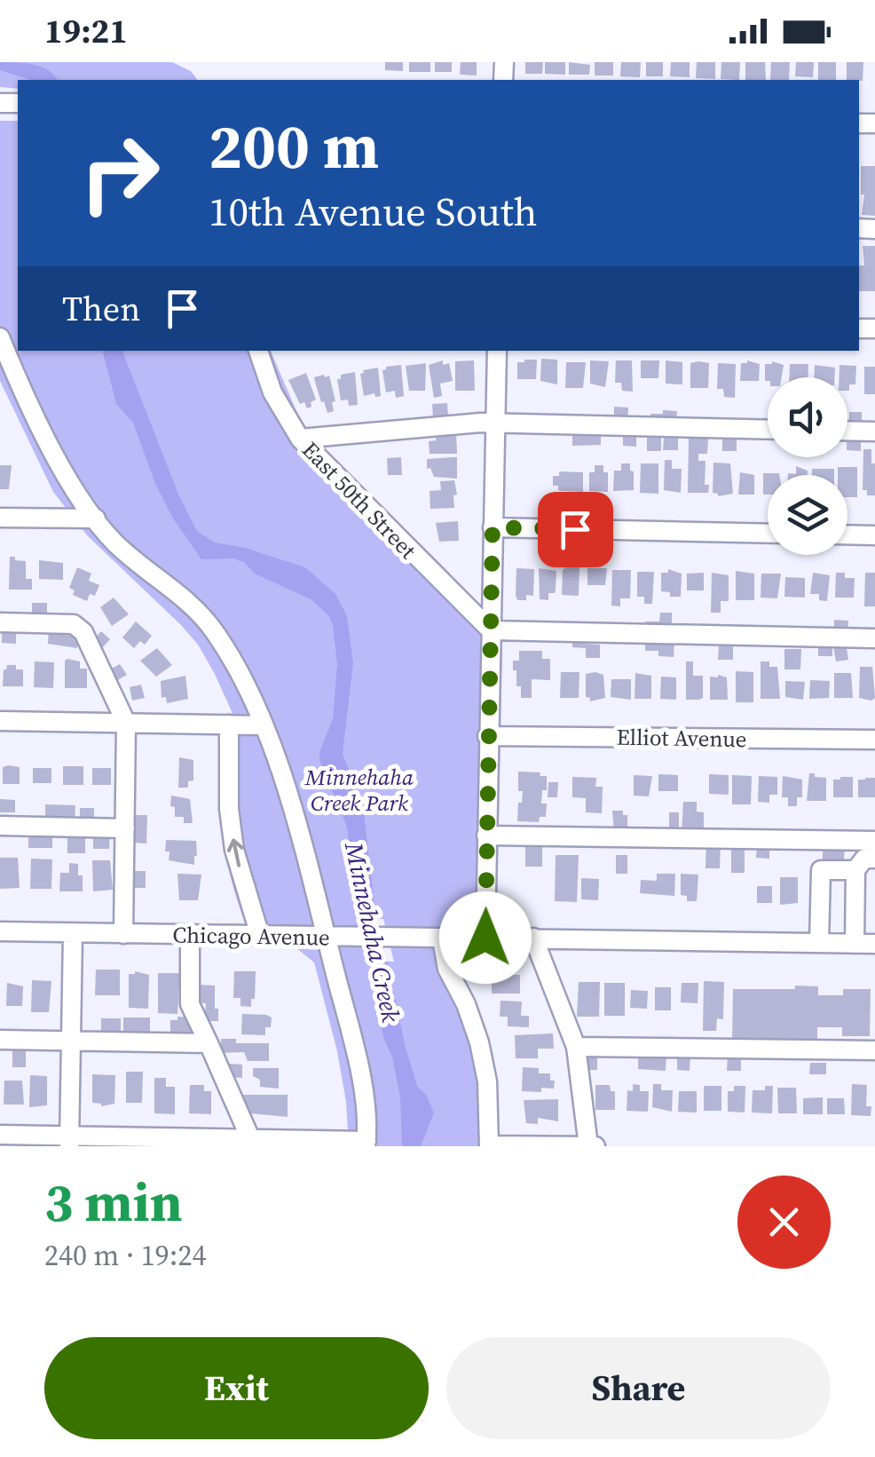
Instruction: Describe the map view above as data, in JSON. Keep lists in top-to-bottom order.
{
  "streets": {
    "street": ["East 50th Street", "Elliot Avenue", "Chicago Avenue"]
  },
  "water": ["Minnehaha Creek"],
  "parks": ["Minnehaha Creek Park"],
  "page": {
    "status": "19:21",
    "turn": ["200 m", "10th Avenue South"],
    "then": "Then",
    "heading": ["3 min", "240 m · 19:24"],
    "buttons": ["Exit", "Share"]
  }
}
